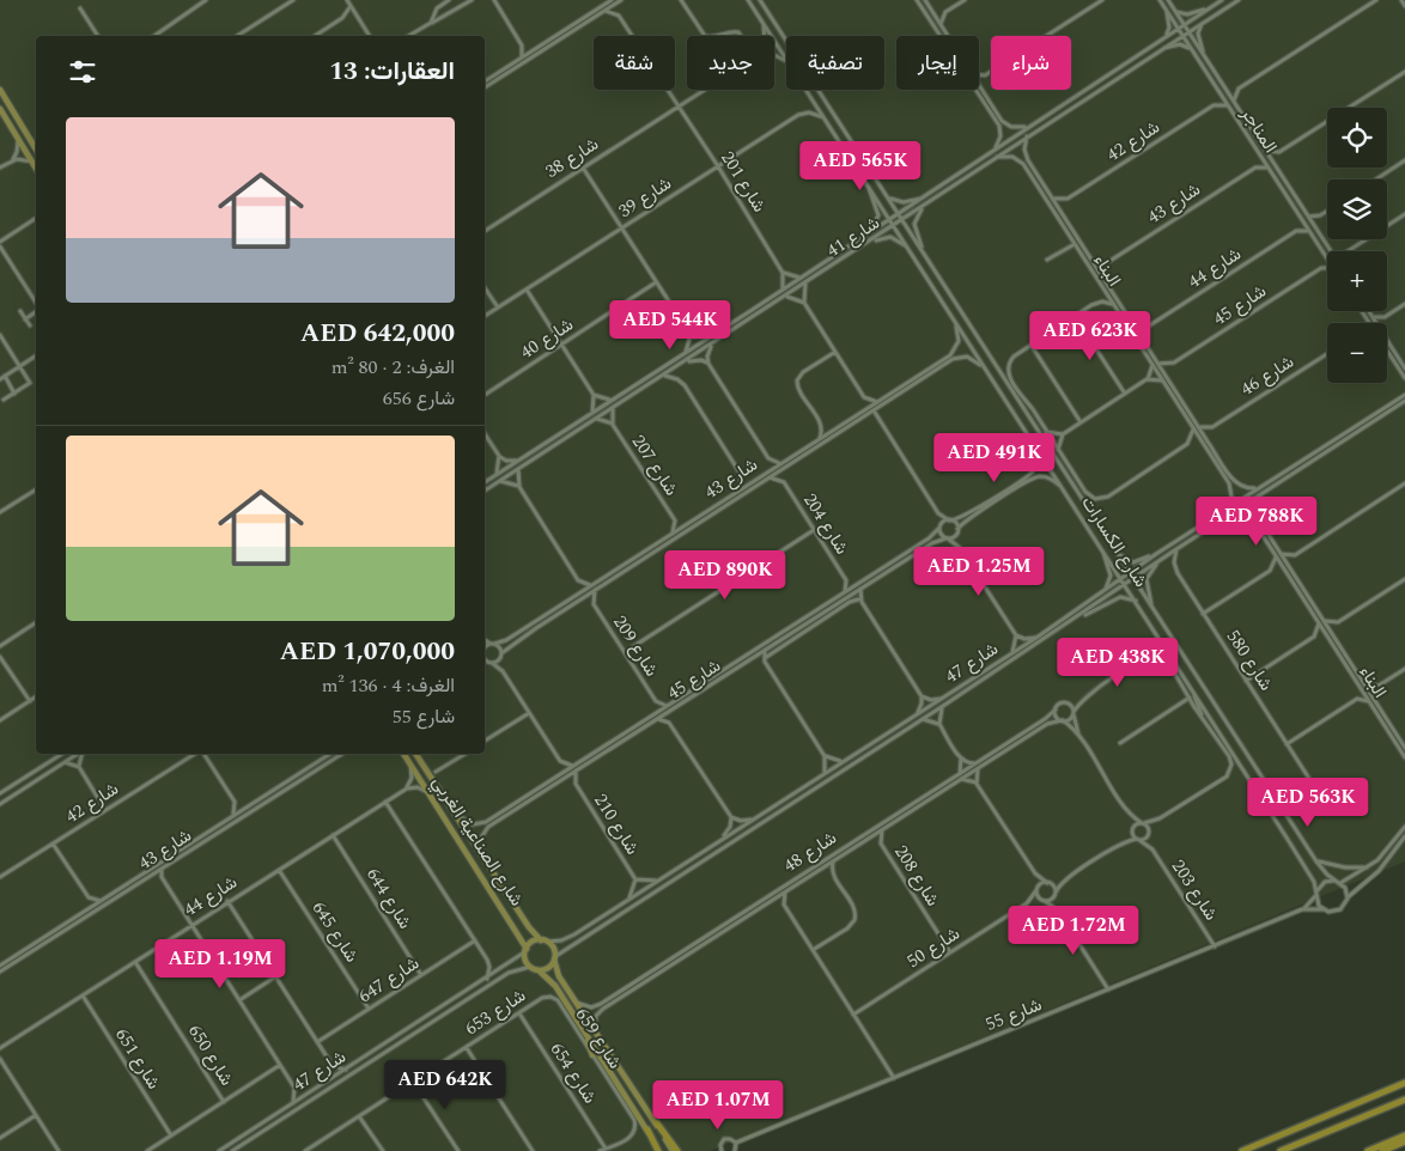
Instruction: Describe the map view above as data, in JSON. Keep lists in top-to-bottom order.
{
  "streets": {
    "main road": ["شارع الصناعية الغربي"],
    "street": [
      "المناجر",
      "شارع 42",
      "شارع 38",
      "شارع 201",
      "شارع 39",
      "شارع 43",
      "شارع 41",
      "شارع 44",
      "البناء",
      "شارع 45",
      "شارع 40",
      "شارع 46",
      "شارع 207",
      "شارع 204",
      "شارع الكسارات",
      "شارع 209",
      "شارع 580",
      "شارع 47",
      "شارع 210",
      "شارع 48",
      "شارع 208",
      "شارع 203",
      "شارع 644",
      "شارع 645",
      "شارع 50",
      "شارع 647",
      "شارع 653",
      "شارع 55",
      "شارع 659",
      "شارع 650",
      "شارع 651",
      "شارع 654"
    ]
  },
  "crossings": [
    ["المناجر", "شارع 41"],
    ["شارع 42", "البناء"],
    ["شارع 38", "شارع 201"],
    ["شارع 201", "شارع 39"],
    ["شارع 201", "شارع 41"],
    ["شارع 201", "شارع الكسارات"],
    ["شارع 39", "شارع 41"],
    ["شارع 39", "شارع الكسارات"],
    ["شارع 43", "شارع 41"],
    ["شارع 43", "شارع 207"],
    ["شارع 43", "شارع 204"],
    ["شارع 43", "شارع الكسارات"],
    ["شارع 43", "شارع 209"],
    ["شارع 41", "البناء"],
    ["شارع 41", "شارع 207"],
    ["شارع 41", "شارع الكسارات"],
    ["شارع 44", "شارع 644"],
    ["شارع 44", "شارع 645"],
    ["شارع 44", "شارع 650"],
    ["شارع 44", "شارع 651"],
    ["البناء", "شارع 45"],
    ["البناء", "شارع الكسارات"],
    ["البناء", "شارع 47"],
    ["شارع 45", "شارع 204"],
    ["شارع 45", "شارع الكسارات"],
    ["شارع 45", "شارع 209"],
    ["شارع 45", "شارع 47"],
    ["شارع 45", "شارع 210"],
    ["شارع 45", "شارع الصناعية الغربي"],
    ["شارع الكسارات", "شارع 47"],
    ["شارع الكسارات", "شارع 55"],
    ["شارع 580", "شارع 47"],
    ["شارع 47", "شارع 210"],
    ["شارع 47", "شارع الصناعية الغربي"],
    ["شارع 210", "شارع الصناعية الغربي"],
    ["شارع 48", "شارع 208"],
    ["شارع 208", "شارع 50"],
    ["شارع 203", "شارع 55"],
    ["شارع 644", "شارع 647"],
    ["شارع 645", "شارع 647"],
    ["شارع 653", "شارع 659"],
    ["شارع 653", "شارع 654"],
    ["شارع 659", "شارع 654"]
  ],
  "page": {
    "chip": [
      "شراء",
      "إيجار",
      "تصفية",
      "جديد",
      "شقة"
    ],
    "heading": "العقارات: 13",
    "map_buttons": ["+", "−"],
    "list": [
      {
        "name": "AED 642,000",
        "note": "الغرف: 2 · 80 m² · شارع 656"
      },
      {
        "name": "AED 1,070,000",
        "note": "الغرف: 4 · 136 m² · شارع 55"
      }
    ],
    "price": [
      "AED 565K",
      "AED 544K",
      "AED 623K",
      "AED 491K",
      "AED 788K",
      "AED 1.25M",
      "AED 890K",
      "AED 438K",
      "AED 563K",
      "AED 1.72M",
      "AED 1.19M",
      "AED 642K",
      "AED 1.07M"
    ]
  }
}
